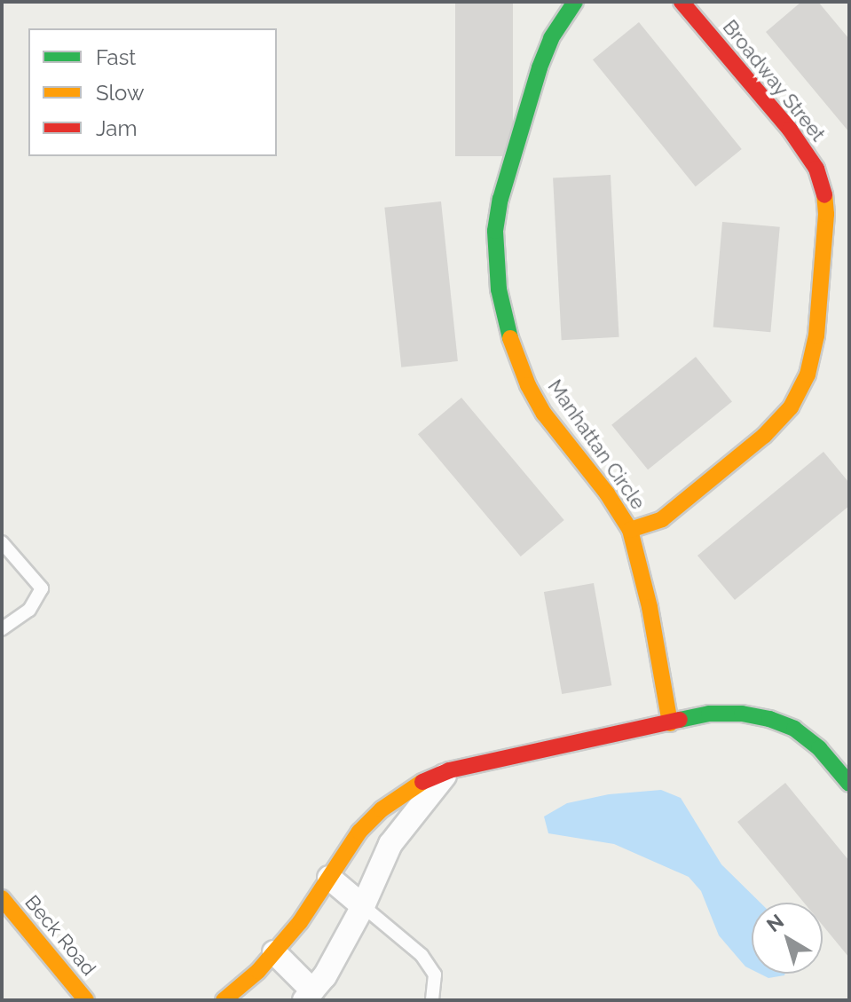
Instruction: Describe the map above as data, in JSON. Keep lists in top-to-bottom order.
{
  "streets": {
    "street": ["Broadway Street", "Manhattan Circle", "Beck Road"]
  },
  "crossings": [
    ["Broadway Street", "Manhattan Circle"]
  ],
  "legend": ["Fast", "Slow", "Jam"],
  "north": "top left"
}
